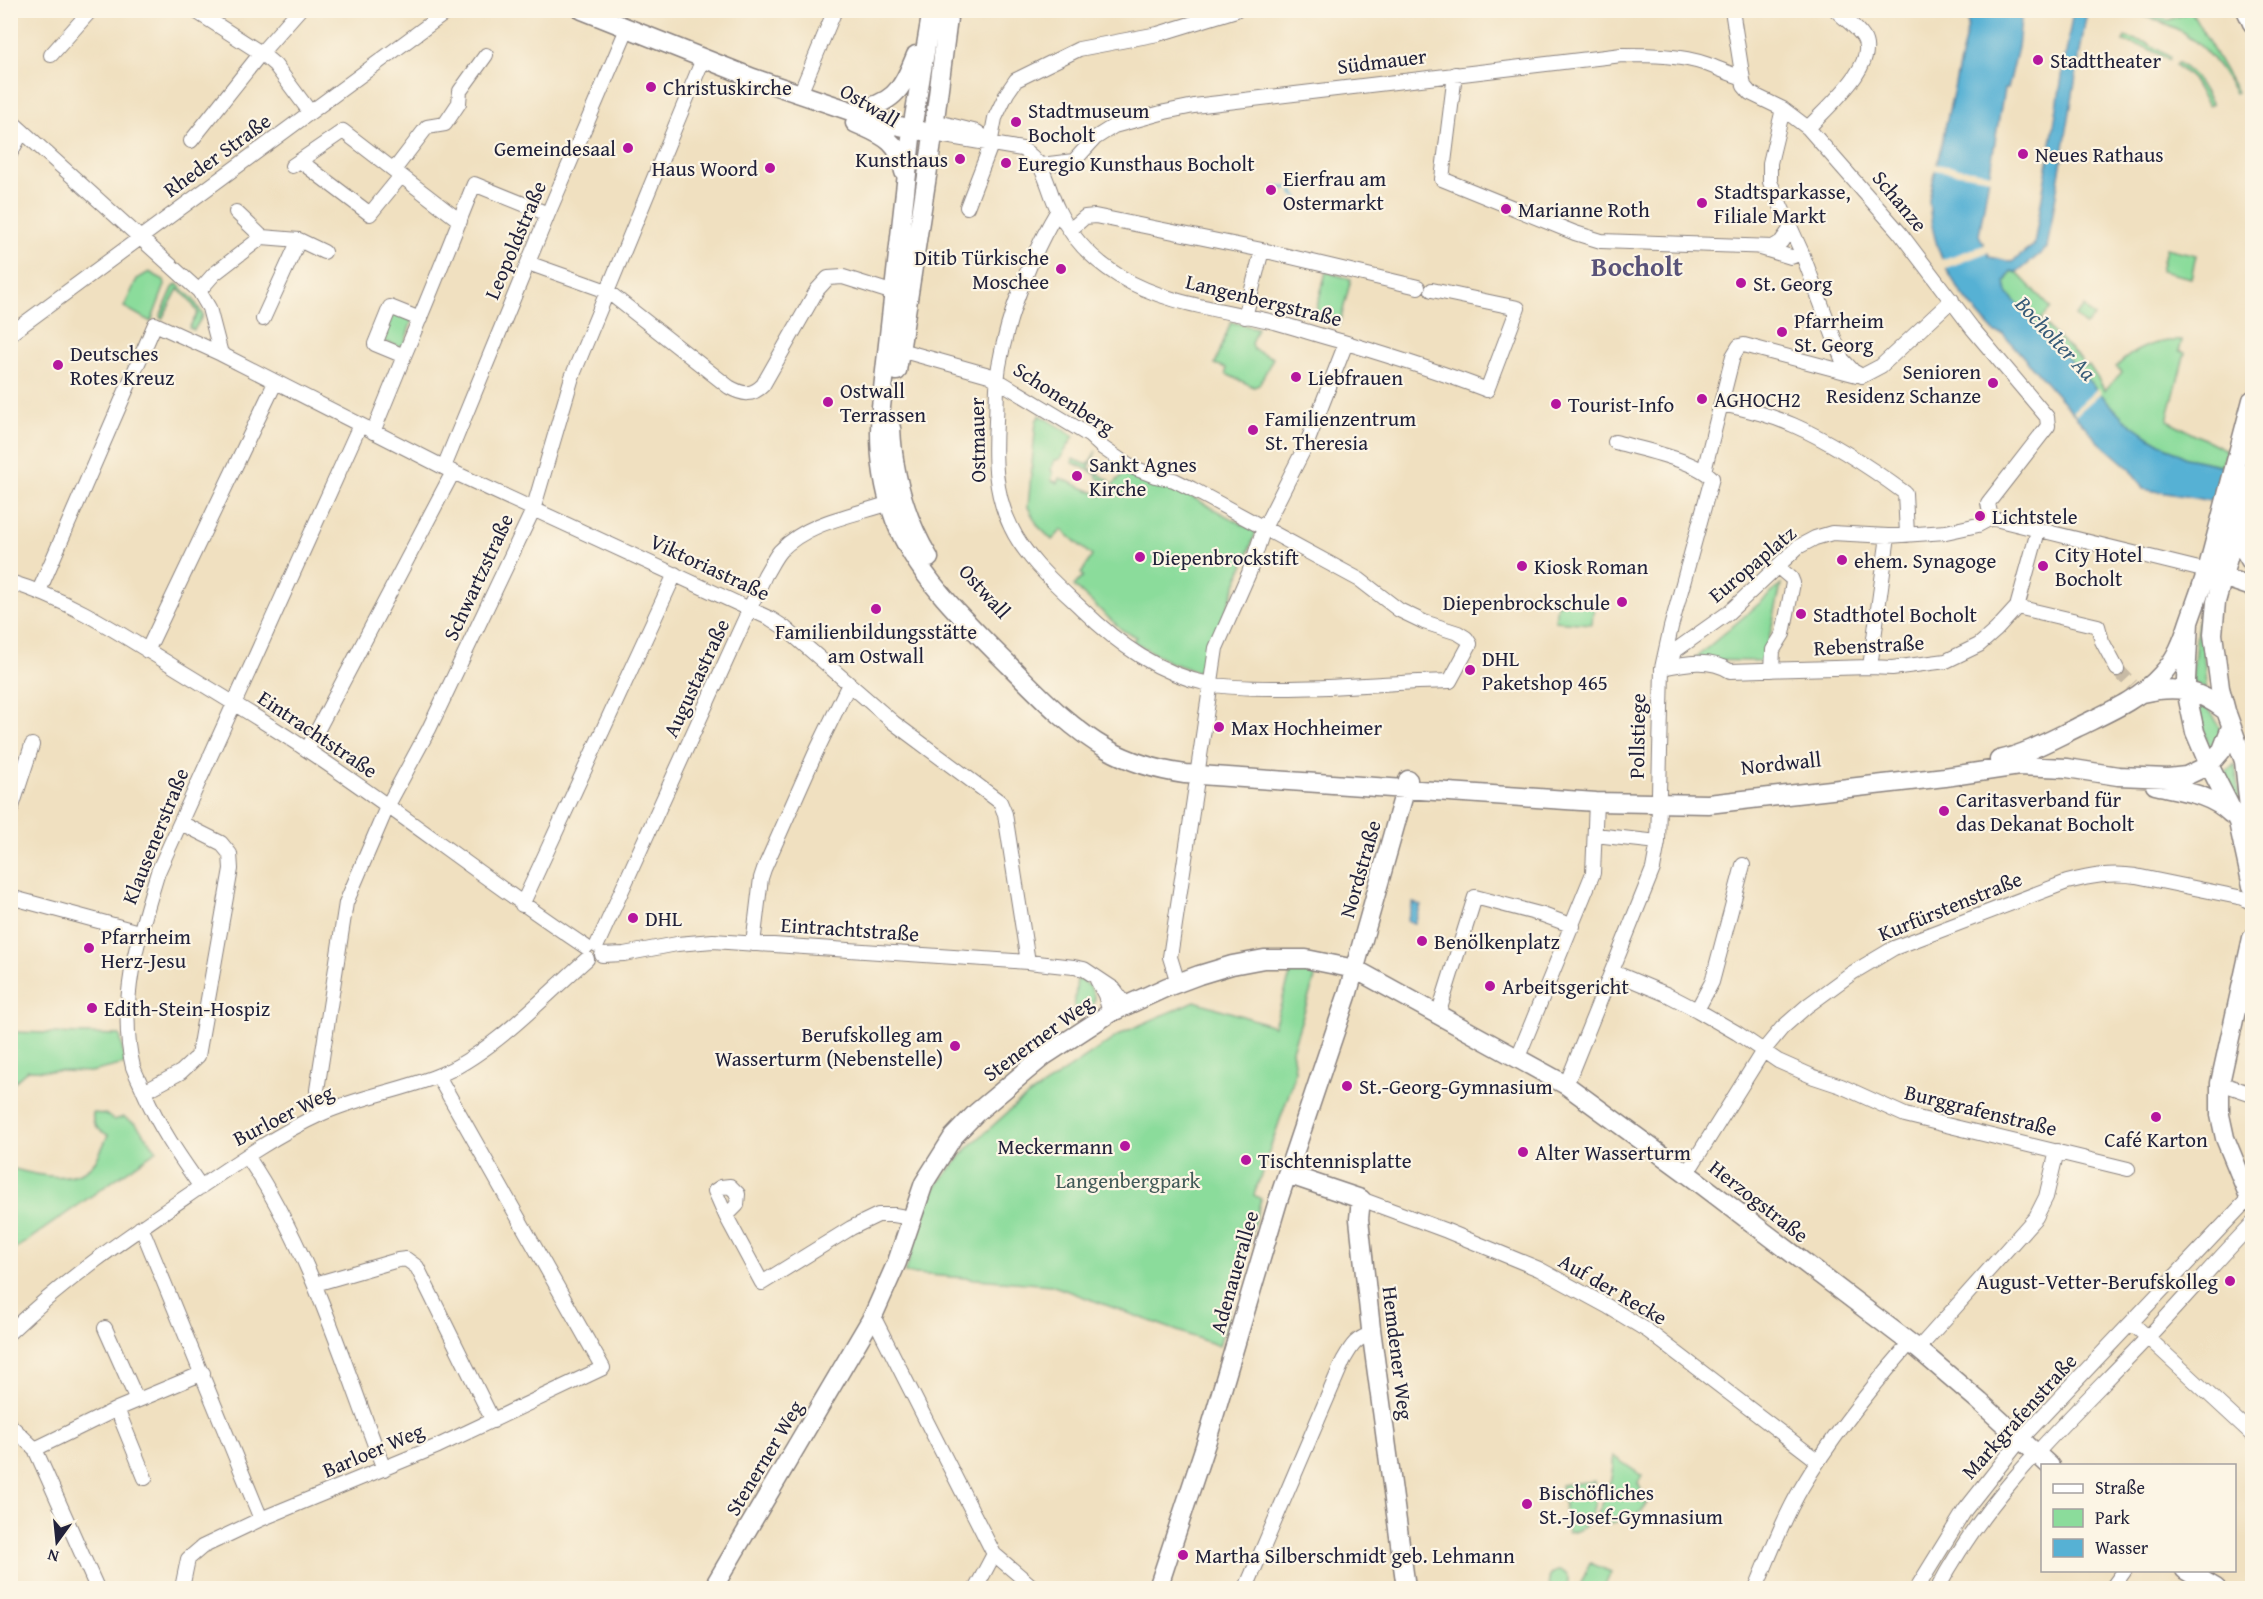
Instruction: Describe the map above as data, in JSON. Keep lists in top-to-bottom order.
{
  "streets": {
    "main road": [
      "Ostwall",
      "Nordwall",
      "Nordstraße",
      "Stenerner Weg",
      "Herzogstraße",
      "Adenauerallee",
      "Hemdener Weg"
    ],
    "street": [
      "Südmauer",
      "Rheder Straße",
      "Schanze",
      "Leopoldstraße",
      "Langenbergstraße",
      "Schonenberg",
      "Ostmauer",
      "Europaplatz",
      "Viktoriastraße",
      "Schwartzstraße",
      "Rebenstraße",
      "Augustastraße",
      "Eintrachtstraße",
      "Pollstiege",
      "Klausenerstraße",
      "Kurfürstenstraße",
      "Burggrafenstraße",
      "Burloer Weg",
      "Auf der Recke",
      "Markgrafenstraße",
      "Barloer Weg"
    ]
  },
  "crossings": [
    ["Südmauer", "Schanze"],
    ["Südmauer", "Langenbergstraße"],
    ["Ostwall", "Schonenberg"],
    ["Ostwall", "Augustastraße"],
    ["Ostwall", "Nordwall"],
    ["Ostwall", "Nordstraße"],
    ["Schanze", "Europaplatz"],
    ["Leopoldstraße", "Viktoriastraße"],
    ["Leopoldstraße", "Eintrachtstraße"],
    ["Langenbergstraße", "Ostmauer"],
    ["Schonenberg", "Ostmauer"],
    ["Europaplatz", "Rebenstraße"],
    ["Europaplatz", "Pollstiege"],
    ["Viktoriastraße", "Schwartzstraße"],
    ["Viktoriastraße", "Augustastraße"],
    ["Viktoriastraße", "Eintrachtstraße"],
    ["Viktoriastraße", "Klausenerstraße"],
    ["Schwartzstraße", "Eintrachtstraße"],
    ["Schwartzstraße", "Burloer Weg"],
    ["Rebenstraße", "Pollstiege"],
    ["Augustastraße", "Eintrachtstraße"],
    ["Augustastraße", "Burloer Weg"],
    ["Eintrachtstraße", "Klausenerstraße"],
    ["Eintrachtstraße", "Stenerner Weg"],
    ["Eintrachtstraße", "Burloer Weg"],
    ["Pollstiege", "Nordwall"],
    ["Pollstiege", "Burggrafenstraße"],
    ["Pollstiege", "Herzogstraße"],
    ["Nordwall", "Nordstraße"],
    ["Klausenerstraße", "Burloer Weg"],
    ["Nordstraße", "Stenerner Weg"],
    ["Nordstraße", "Herzogstraße"],
    ["Nordstraße", "Adenauerallee"],
    ["Kurfürstenstraße", "Burggrafenstraße"],
    ["Kurfürstenstraße", "Herzogstraße"],
    ["Stenerner Weg", "Herzogstraße"],
    ["Stenerner Weg", "Adenauerallee"],
    ["Burloer Weg", "Barloer Weg"],
    ["Herzogstraße", "Adenauerallee"],
    ["Herzogstraße", "Markgrafenstraße"],
    ["Auf der Recke", "Hemdener Weg"]
  ],
  "districts": ["Bocholt"],
  "water": ["Bocholter Aa"],
  "parks": ["Langenbergpark"],
  "places": [
    "Stadttheater",
    "Christuskirche",
    "Stadtmuseum Bocholt",
    "Gemeindesaal",
    "Neues Rathaus",
    "Kunsthaus",
    "Euregio Kunsthaus Bocholt",
    "Haus Woord",
    "Eierfrau am Ostermarkt",
    "Stadtsparkasse, Filiale Markt",
    "Marianne Roth",
    "Ditib Türkische Moschee",
    "St. Georg",
    "Pfarrheim St. Georg",
    "Deutsches Rotes Kreuz",
    "Liebfrauen",
    "Senioren Residenz Schanze",
    "AGHOCH2",
    "Ostwall Terrassen",
    "Tourist-Info",
    "Familienzentrum St. Theresia",
    "Sankt Agnes Kirche",
    "Lichtstele",
    "Diepenbrockstift",
    "ehem. Synagoge",
    "Kiosk Roman",
    "City Hotel Bocholt",
    "Diepenbrockschule",
    "Familienbildungsstätte am Ostwall",
    "Stadthotel Bocholt",
    "DHL Paketshop 465",
    "Max Hochheimer",
    "Caritasverband für das Dekanat Bocholt",
    "DHL",
    "Benölkenplatz",
    "Pfarrheim Herz-Jesu",
    "Arbeitsgericht",
    "Edith-Stein-Hospiz",
    "Berufskolleg am Wasserturm (Nebenstelle)",
    "St.-Georg-Gymnasium",
    "Café Karton",
    "Meckermann",
    "Alter Wasserturm",
    "Tischtennisplatte",
    "August-Vetter-Berufskolleg",
    "Bischöfliches St.-Josef-Gymnasium",
    "Martha Silberschmidt geb. Lehmann"
  ],
  "legend": ["Straße", "Park", "Wasser"],
  "north": "bottom"
}
